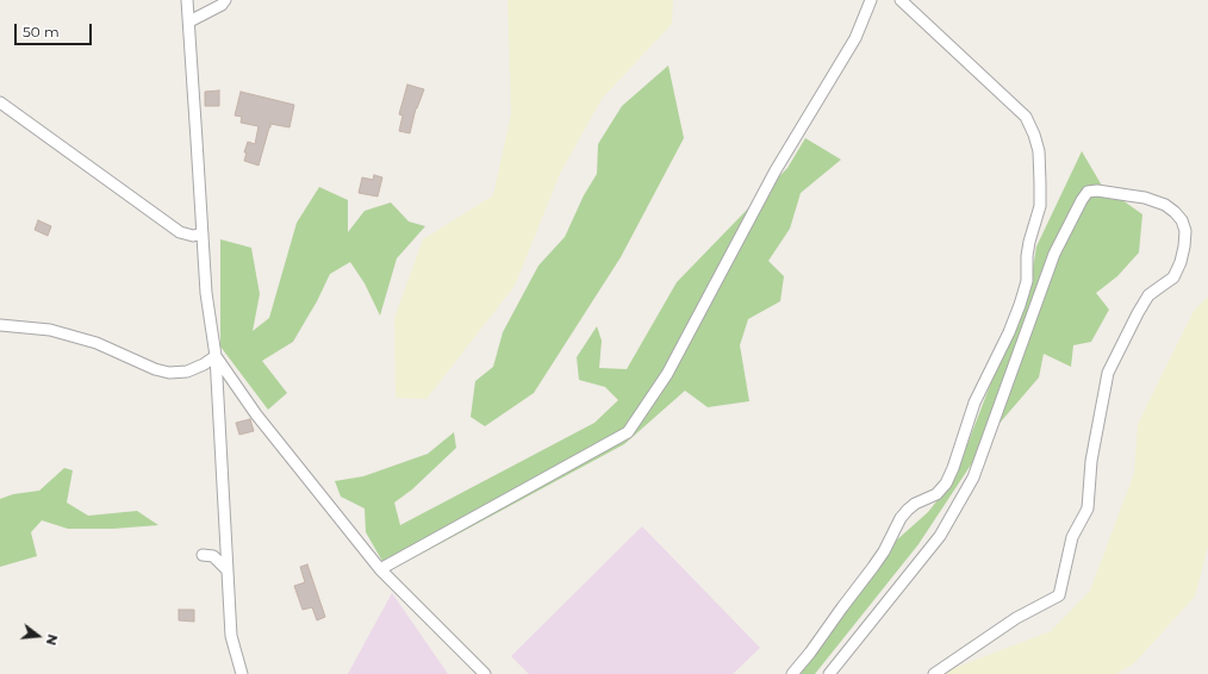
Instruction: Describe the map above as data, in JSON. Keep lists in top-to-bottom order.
{
  "scale_bar": "50 m",
  "north": "right"
}
